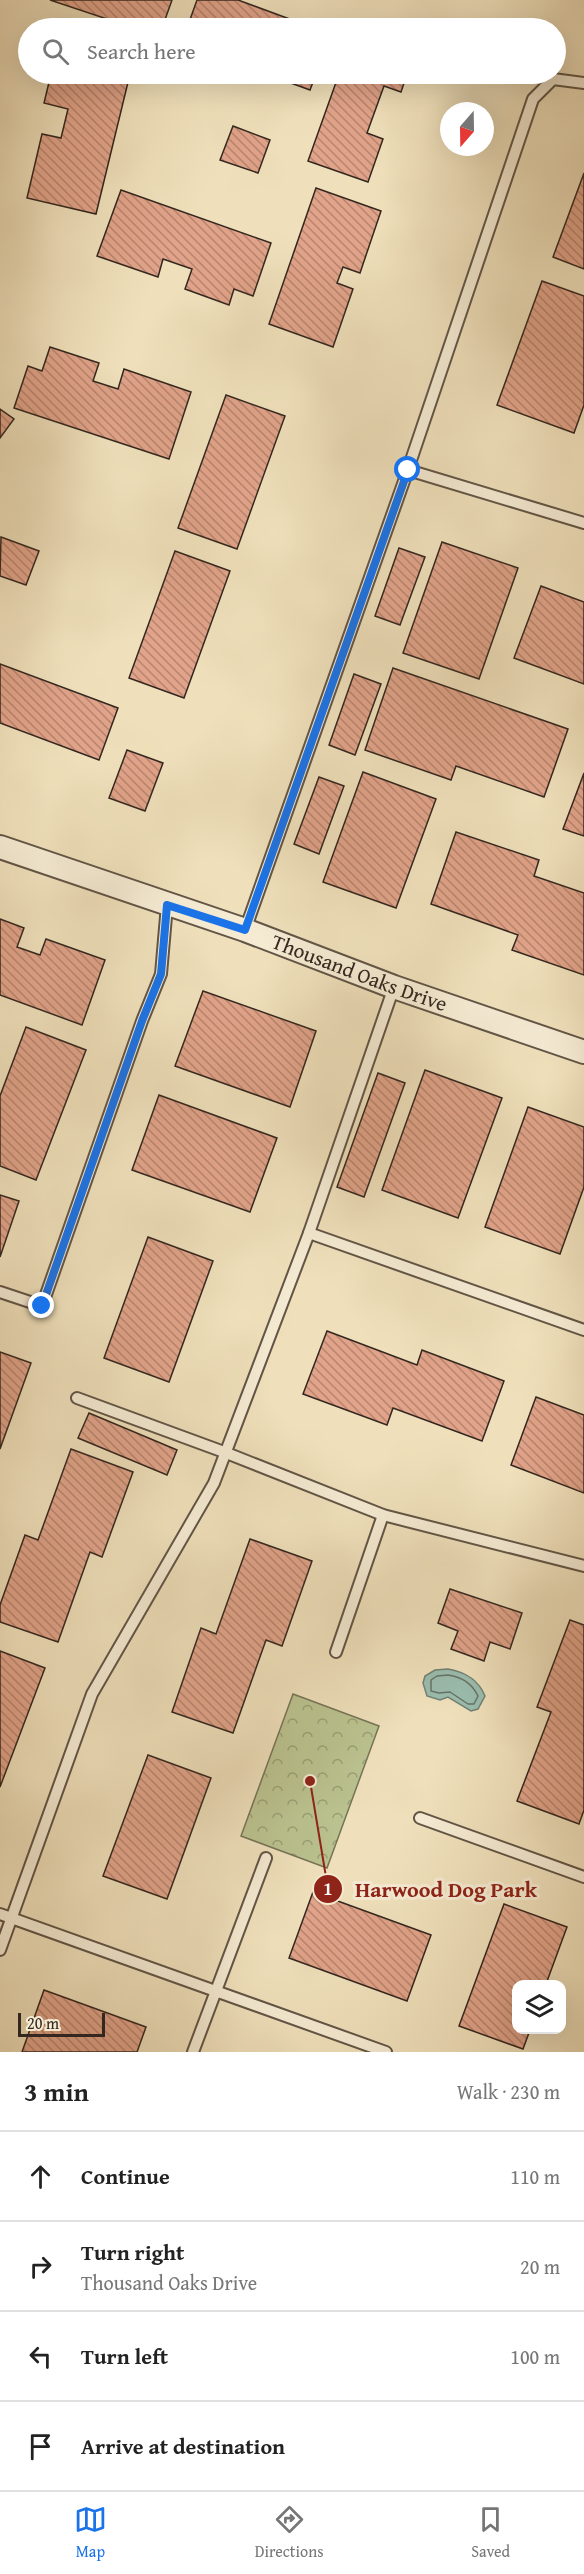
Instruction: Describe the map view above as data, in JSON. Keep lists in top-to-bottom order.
{
  "streets": {
    "street": ["Thousand Oaks Drive"]
  },
  "places": ["Harwood Dog Park"],
  "scale_bar": "20 m",
  "north": "bottom",
  "page": {
    "search": "Search here",
    "scale": "20 m",
    "heading": ["3 min", "Walk · 230 m"],
    "list": [
      ["Continue", "110 m"],
      ["Turn right", "Thousand Oaks Drive", "20 m"],
      ["Turn left", "100 m"],
      "Arrive at destination"
    ],
    "nav": ["Map", "Directions", "Saved"]
  }
}
